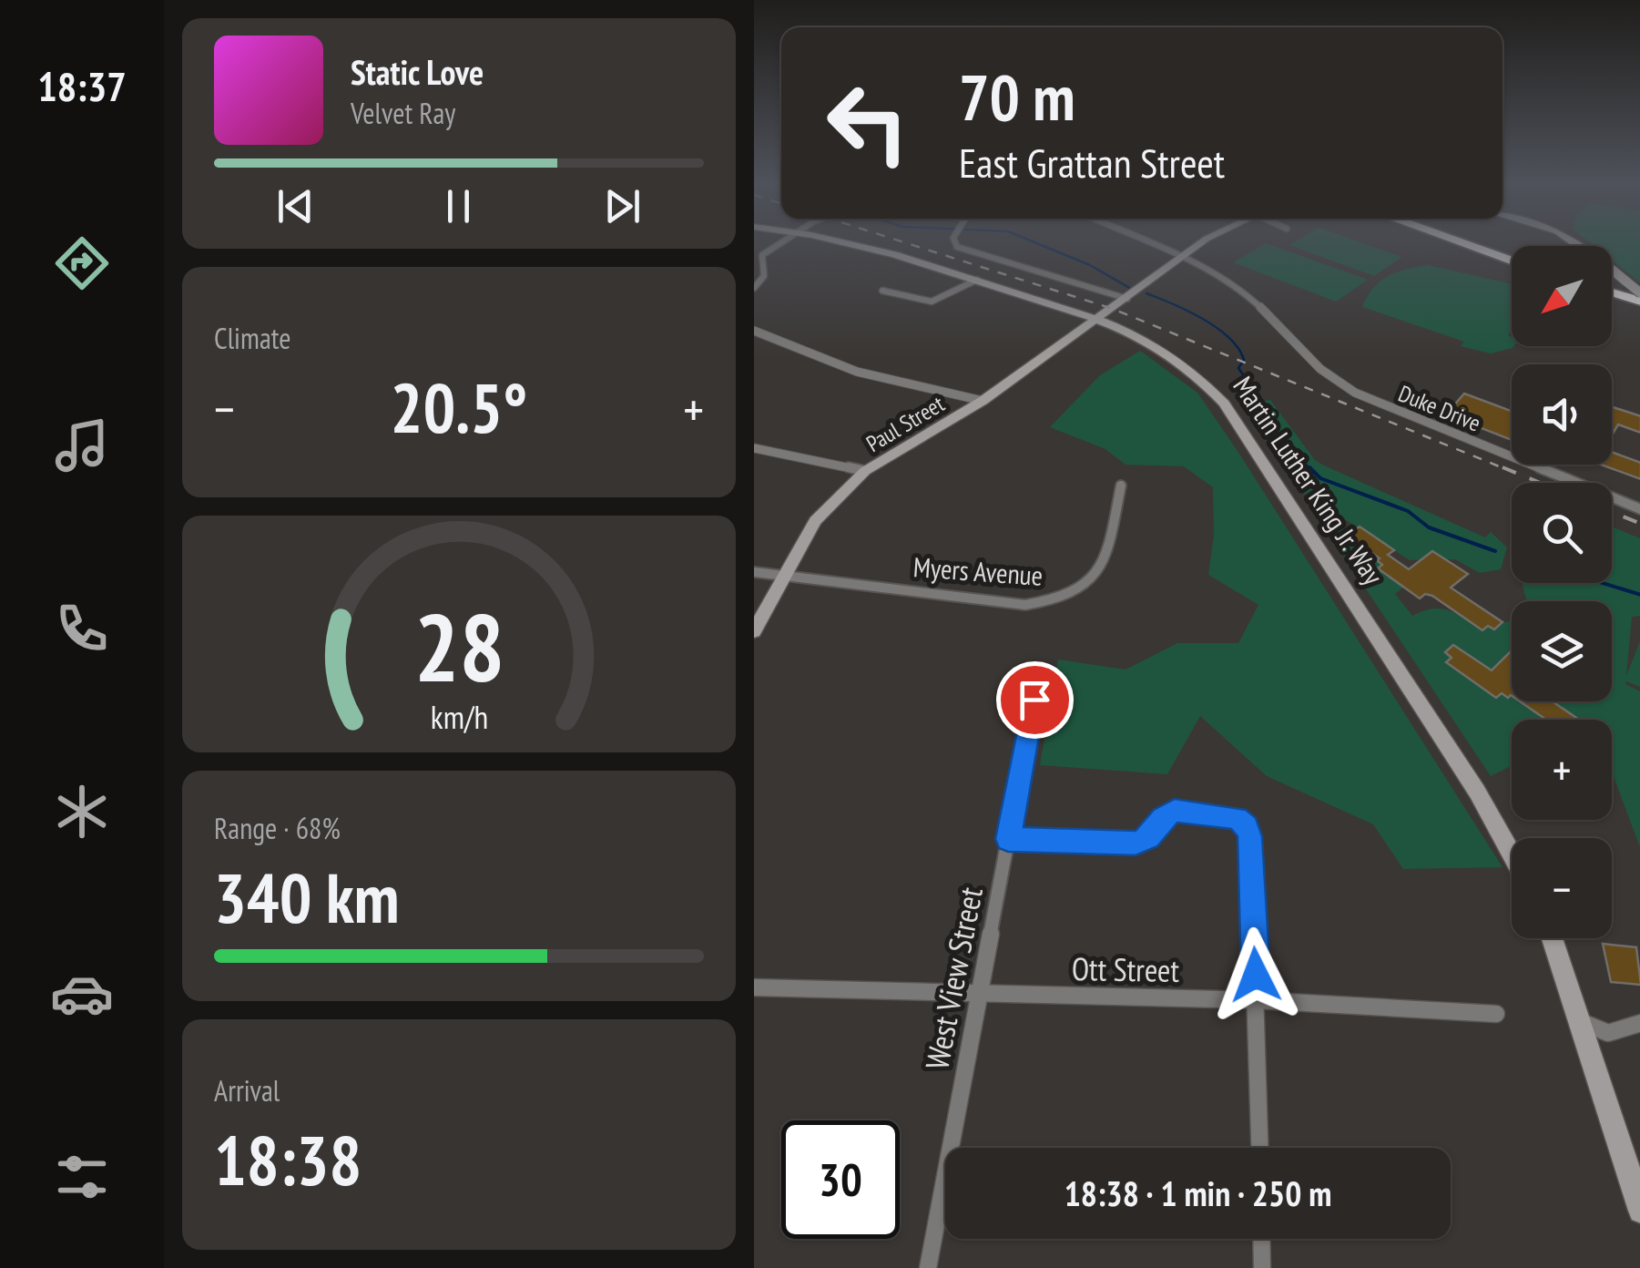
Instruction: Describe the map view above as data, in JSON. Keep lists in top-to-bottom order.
{
  "streets": {
    "main road": ["Paul Street", "Martin Luther King Jr. Way"],
    "street": [
      "Duke Drive",
      "Myers Avenue",
      "Ott Street",
      "West View Street"
    ]
  },
  "crossings": [
    ["Duke Drive", "Paul Street"],
    ["Paul Street", "Martin Luther King Jr. Way"],
    ["Paul Street", "Myers Avenue"],
    ["Ott Street", "West View Street"]
  ],
  "north": "bottom left",
  "page": {
    "tabs": "18:37",
    "turn": ["70 m", "East Grattan Street"],
    "song": ["Static Love", "Velvet Ray"],
    "map_buttons": ["+", "−"],
    "tile": [
      "Climate",
      ["Range · 68%", "340 km"],
      ["Arrival", "18:38"]
    ],
    "heat": ["−", "20.5°", "+"],
    "limit": "30",
    "trip": "18:38 · 1 min · 250 m",
    "gauge": ["28", "km/h"]
  }
}
